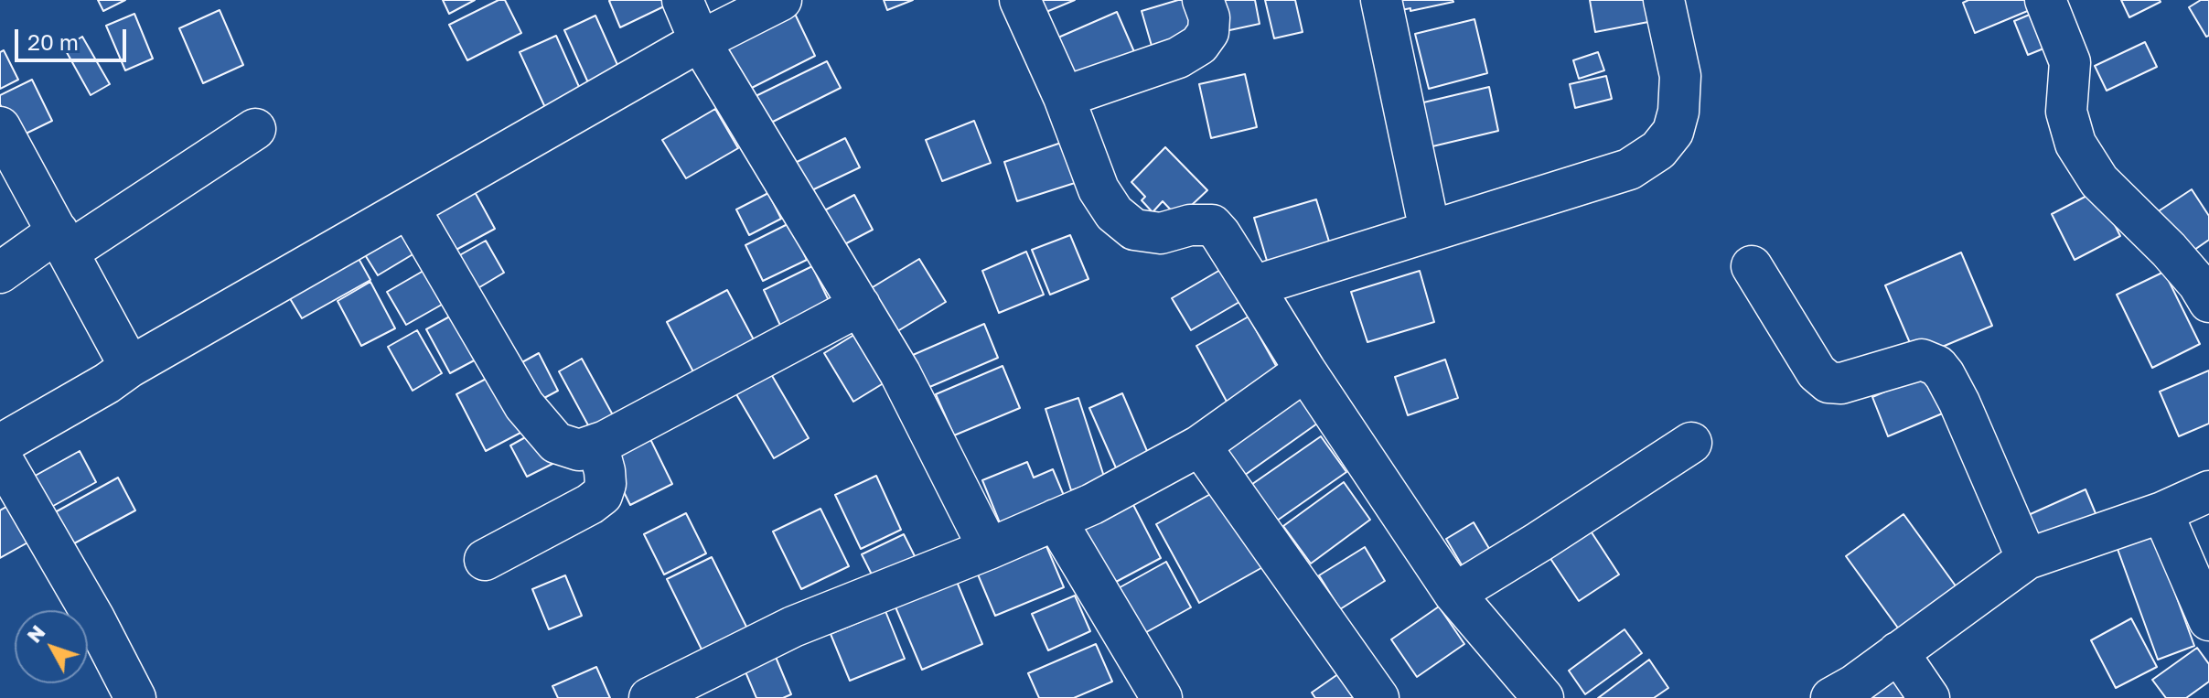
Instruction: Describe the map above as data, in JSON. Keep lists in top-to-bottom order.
{
  "scale_bar": "20 m",
  "north": "top left"
}
